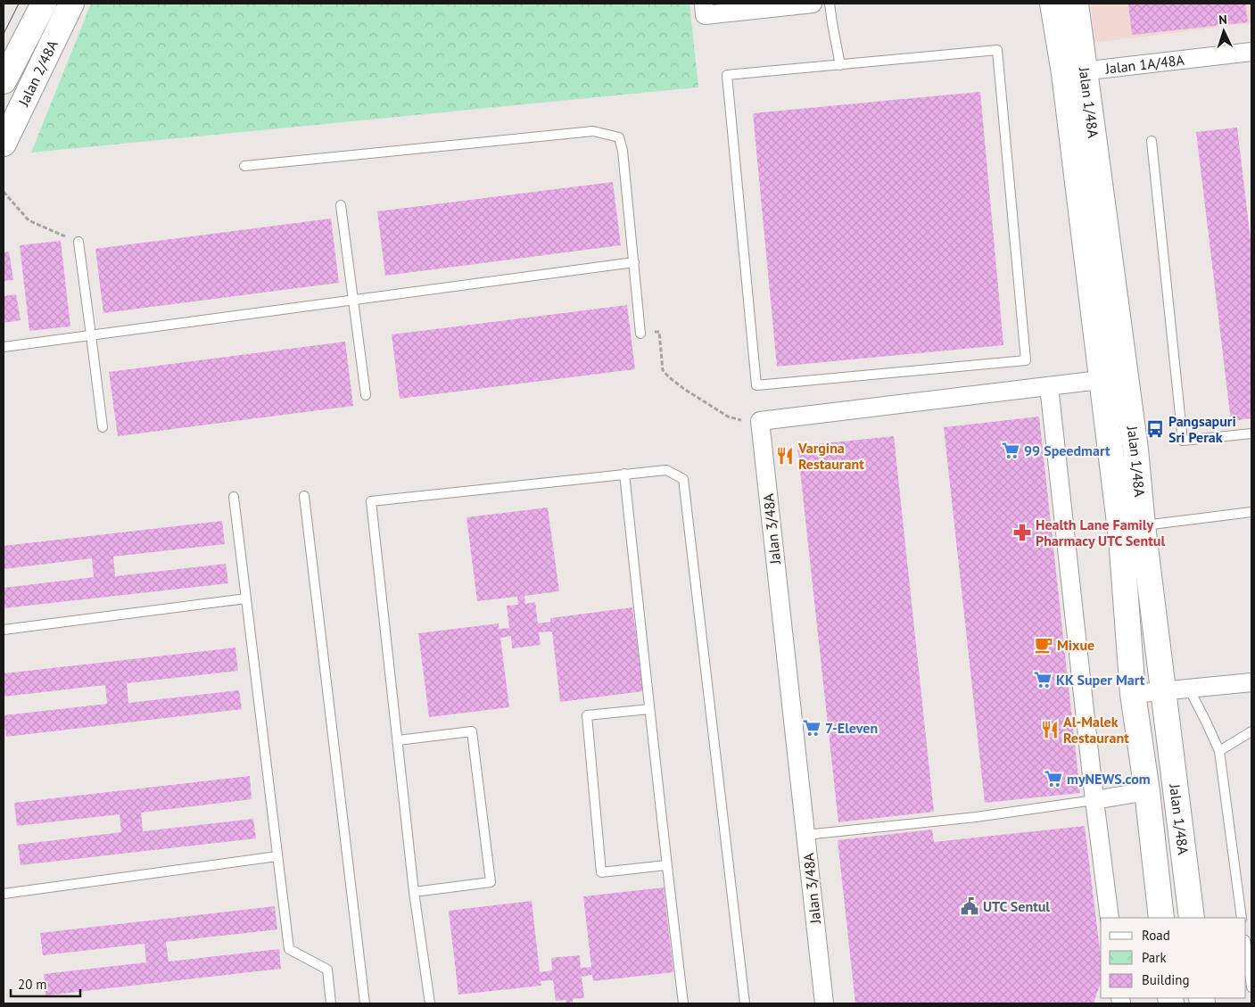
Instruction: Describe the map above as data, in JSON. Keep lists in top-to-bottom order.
{
  "streets": {
    "main road": ["Jalan 2/48A", "Jalan 1/48A"],
    "street": ["Jalan 1A/48A", "Jalan 3/48A"]
  },
  "crossings": [
    ["Jalan 1A/48A", "Jalan 1/48A"]
  ],
  "places": {
    "bus stop": ["Pangsapuri Sri Perak"],
    "supermarket": [
      "99 Speedmart",
      "KK Super Mart",
      "7-Eleven",
      "myNEWS.com"
    ],
    "restaurant": ["Vargina Restaurant", "Al-Malek Restaurant"],
    "pharmacy": ["Health Lane Family Pharmacy UTC Sentul"],
    "cafe": ["Mixue"],
    "public building": ["UTC Sentul"]
  },
  "legend": ["Road", "Park", "Building"],
  "scale_bar": "20 m",
  "north": "top"
}
